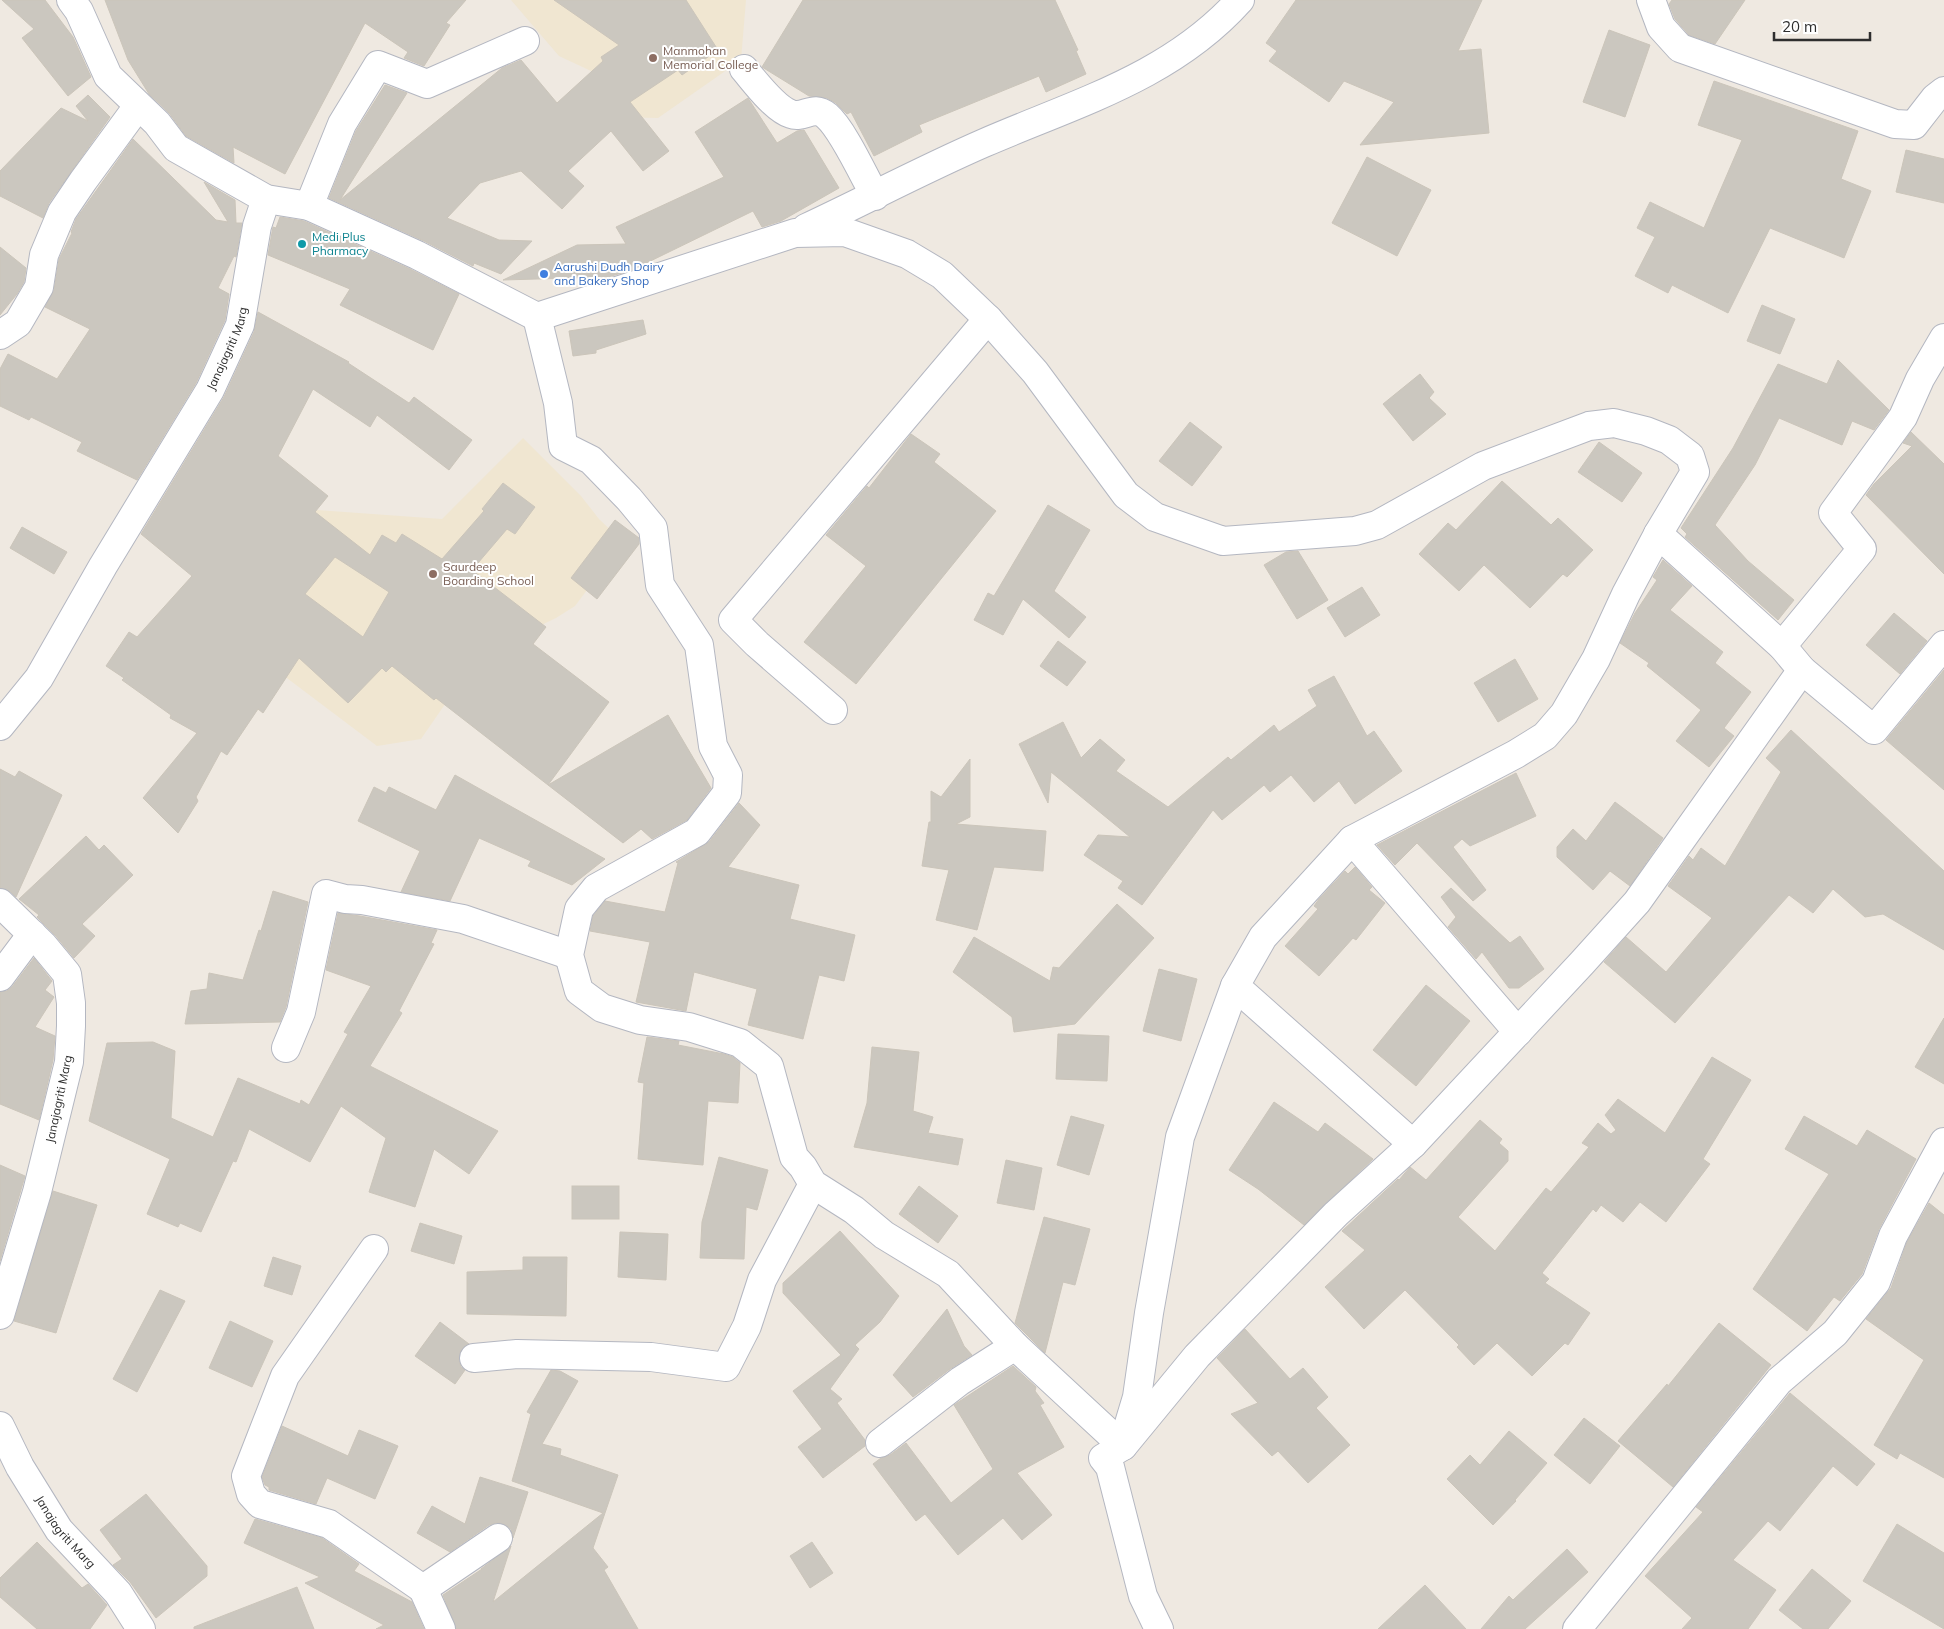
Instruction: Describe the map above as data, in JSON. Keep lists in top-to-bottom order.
{
  "streets": {
    "street": ["Janajagriti Marg"]
  },
  "places": [
    "Manmohan Memorial College",
    "Medi Plus Pharmacy",
    "Aarushi Dudh Dairy and Bakery Shop",
    "Saurdeep Boarding School"
  ],
  "scale_bar": "20 m"
}
